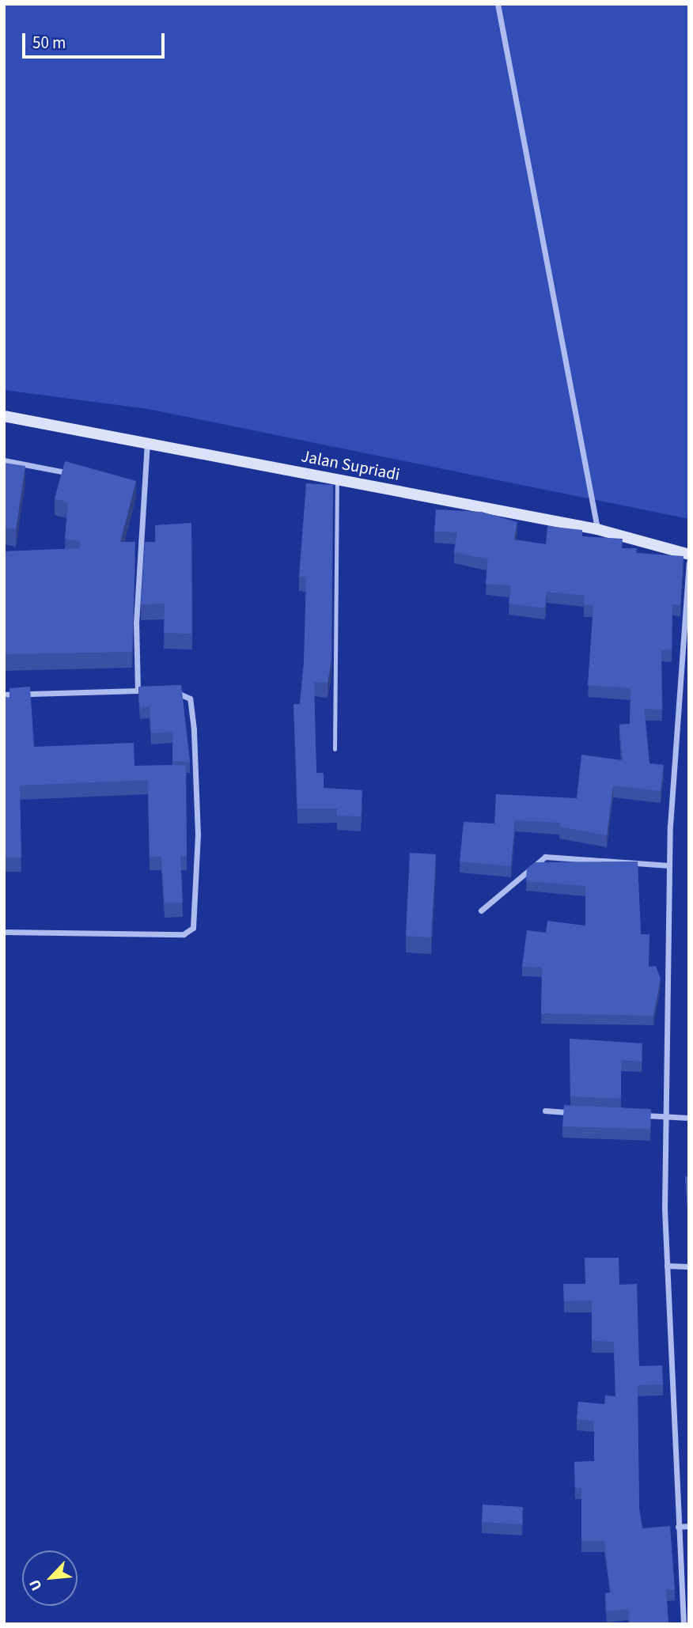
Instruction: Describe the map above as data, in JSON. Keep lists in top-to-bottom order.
{
  "streets": {
    "main road": ["Jalan Supriadi"]
  },
  "scale_bar": "50 m",
  "north": "bottom left"
}
